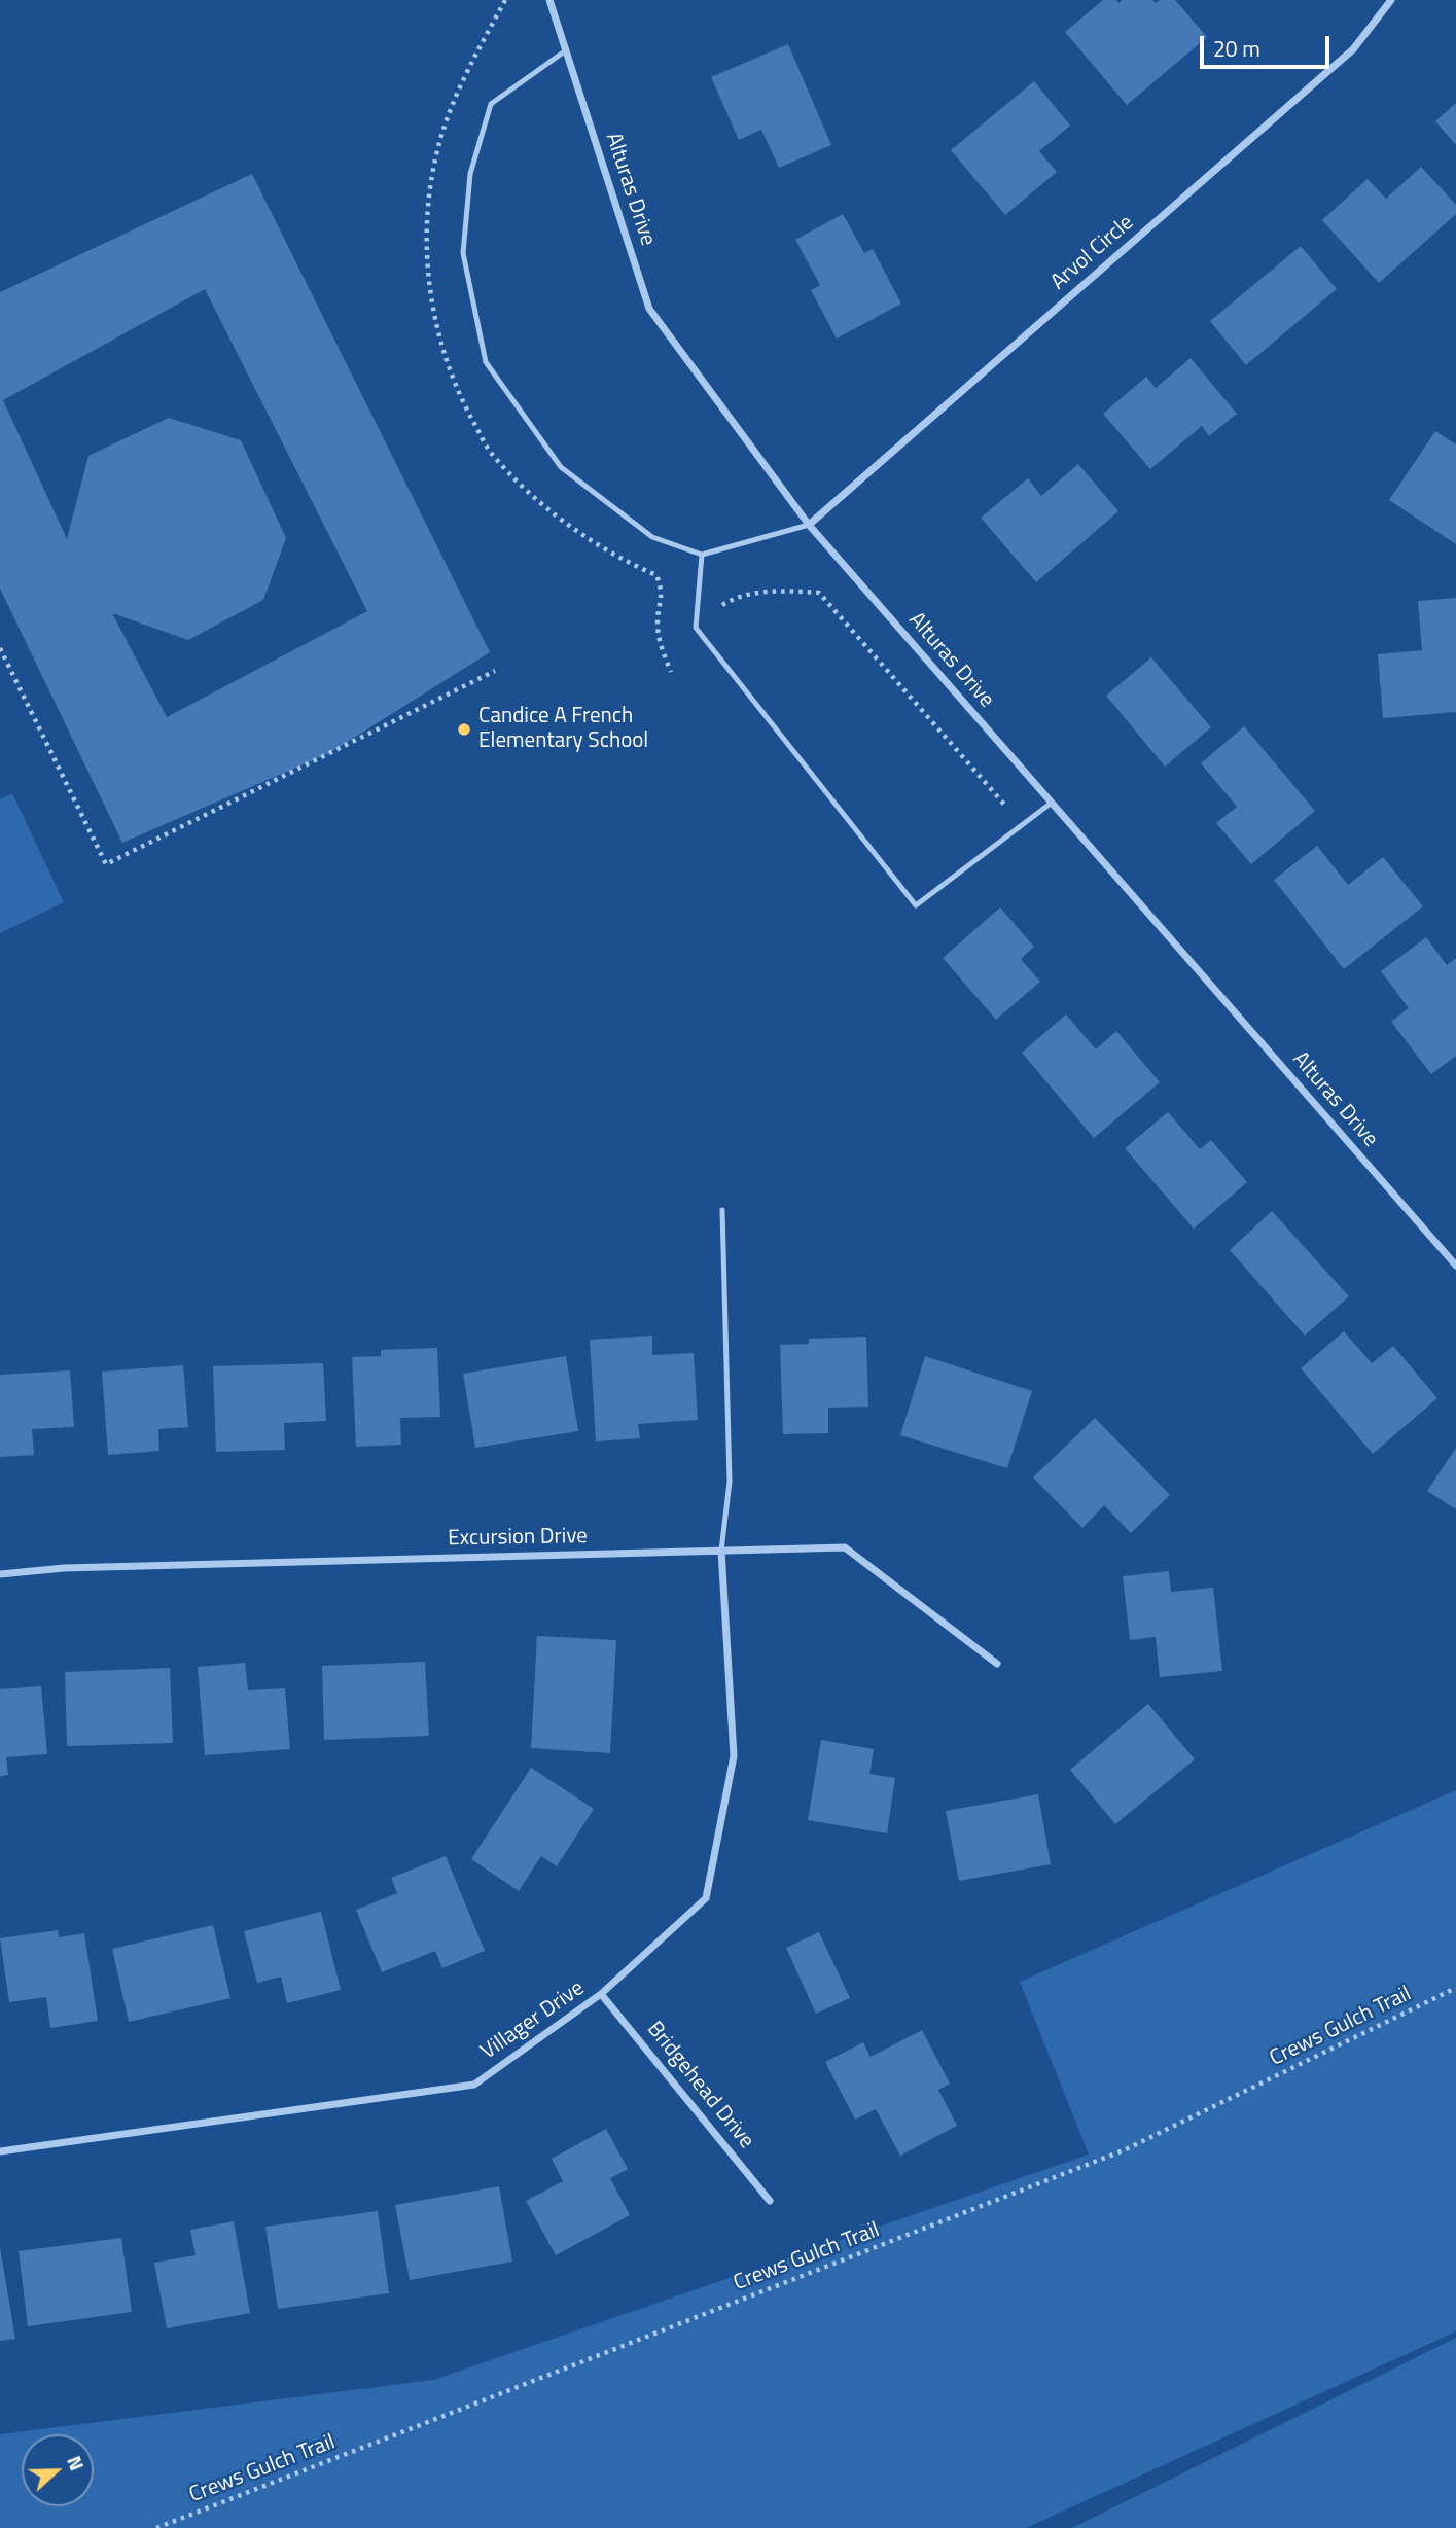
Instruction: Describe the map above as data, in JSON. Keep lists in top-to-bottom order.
{
  "streets": {
    "street": [
      "Alturas Drive",
      "Arvol Circle",
      "Excursion Drive",
      "Villager Drive",
      "Bridgehead Drive"
    ],
    "path": ["Crews Gulch Trail"]
  },
  "crossings": [
    ["Alturas Drive", "Arvol Circle"],
    ["Excursion Drive", "Villager Drive"],
    ["Villager Drive", "Bridgehead Drive"]
  ],
  "places": ["Candice A French Elementary School"],
  "scale_bar": "20 m",
  "north": "right"
}
